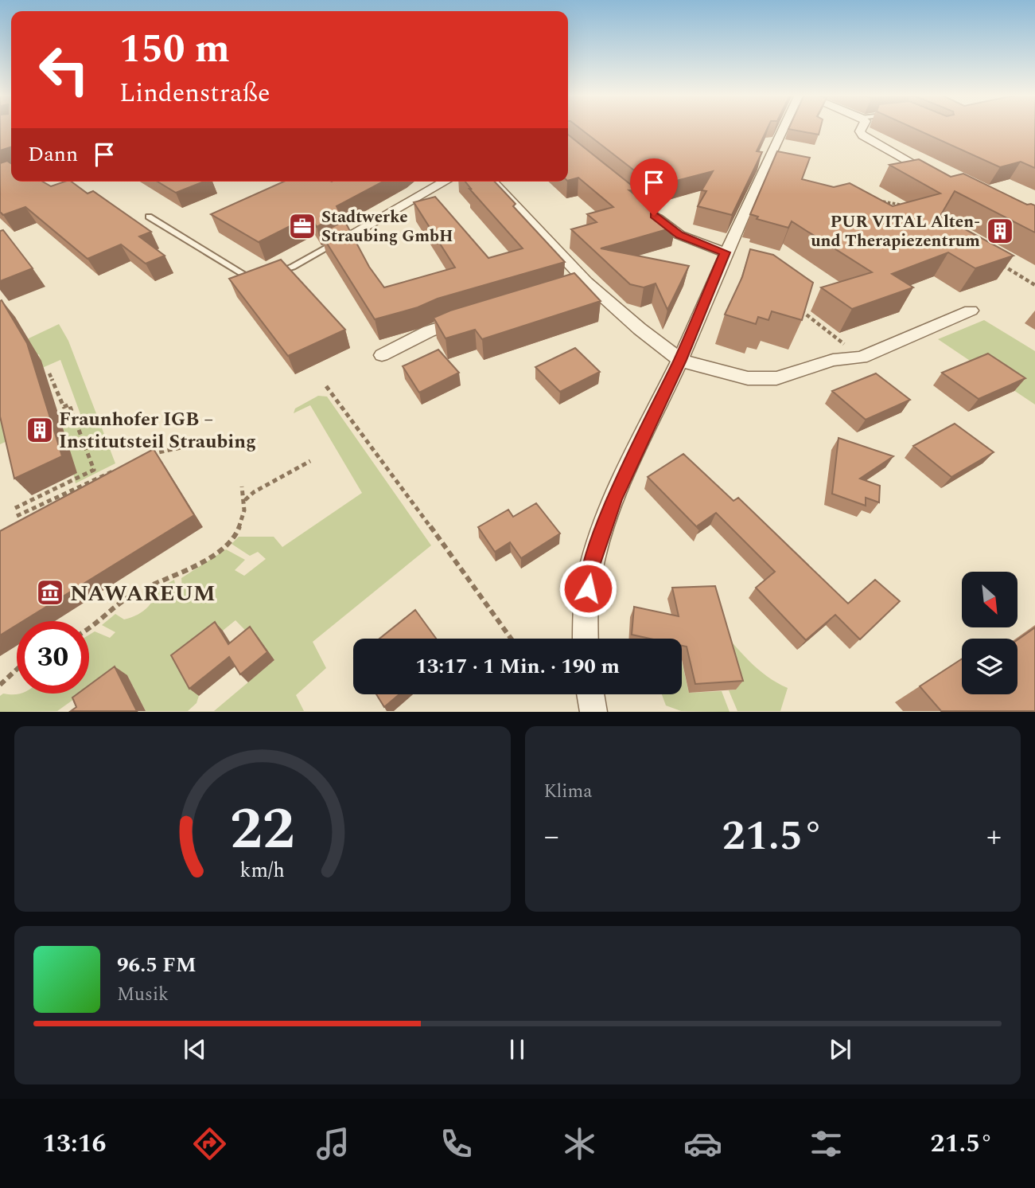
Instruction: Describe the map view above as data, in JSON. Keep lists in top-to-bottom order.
{
  "places": {
    "office": ["Stadtwerke Straubing GmbH"],
    "building": ["PUR VITAL Alten- und Therapiezentrum", "Fraunhofer IGB – Institutsteil Straubing"],
    "museum": ["NAWAREUM"]
  },
  "north": "bottom right",
  "page": {
    "turn": ["150 m", "Lindenstraße"],
    "then": "Dann",
    "limit": "30",
    "trip": "13:17 · 1 Min. · 190 m",
    "tile": "Klima",
    "heat": ["−", "21.5°", "+"],
    "song": ["96.5 FM", "Musik"],
    "tabs": ["13:16", "21.5°"],
    "gauge": ["22", "km/h"]
  }
}
